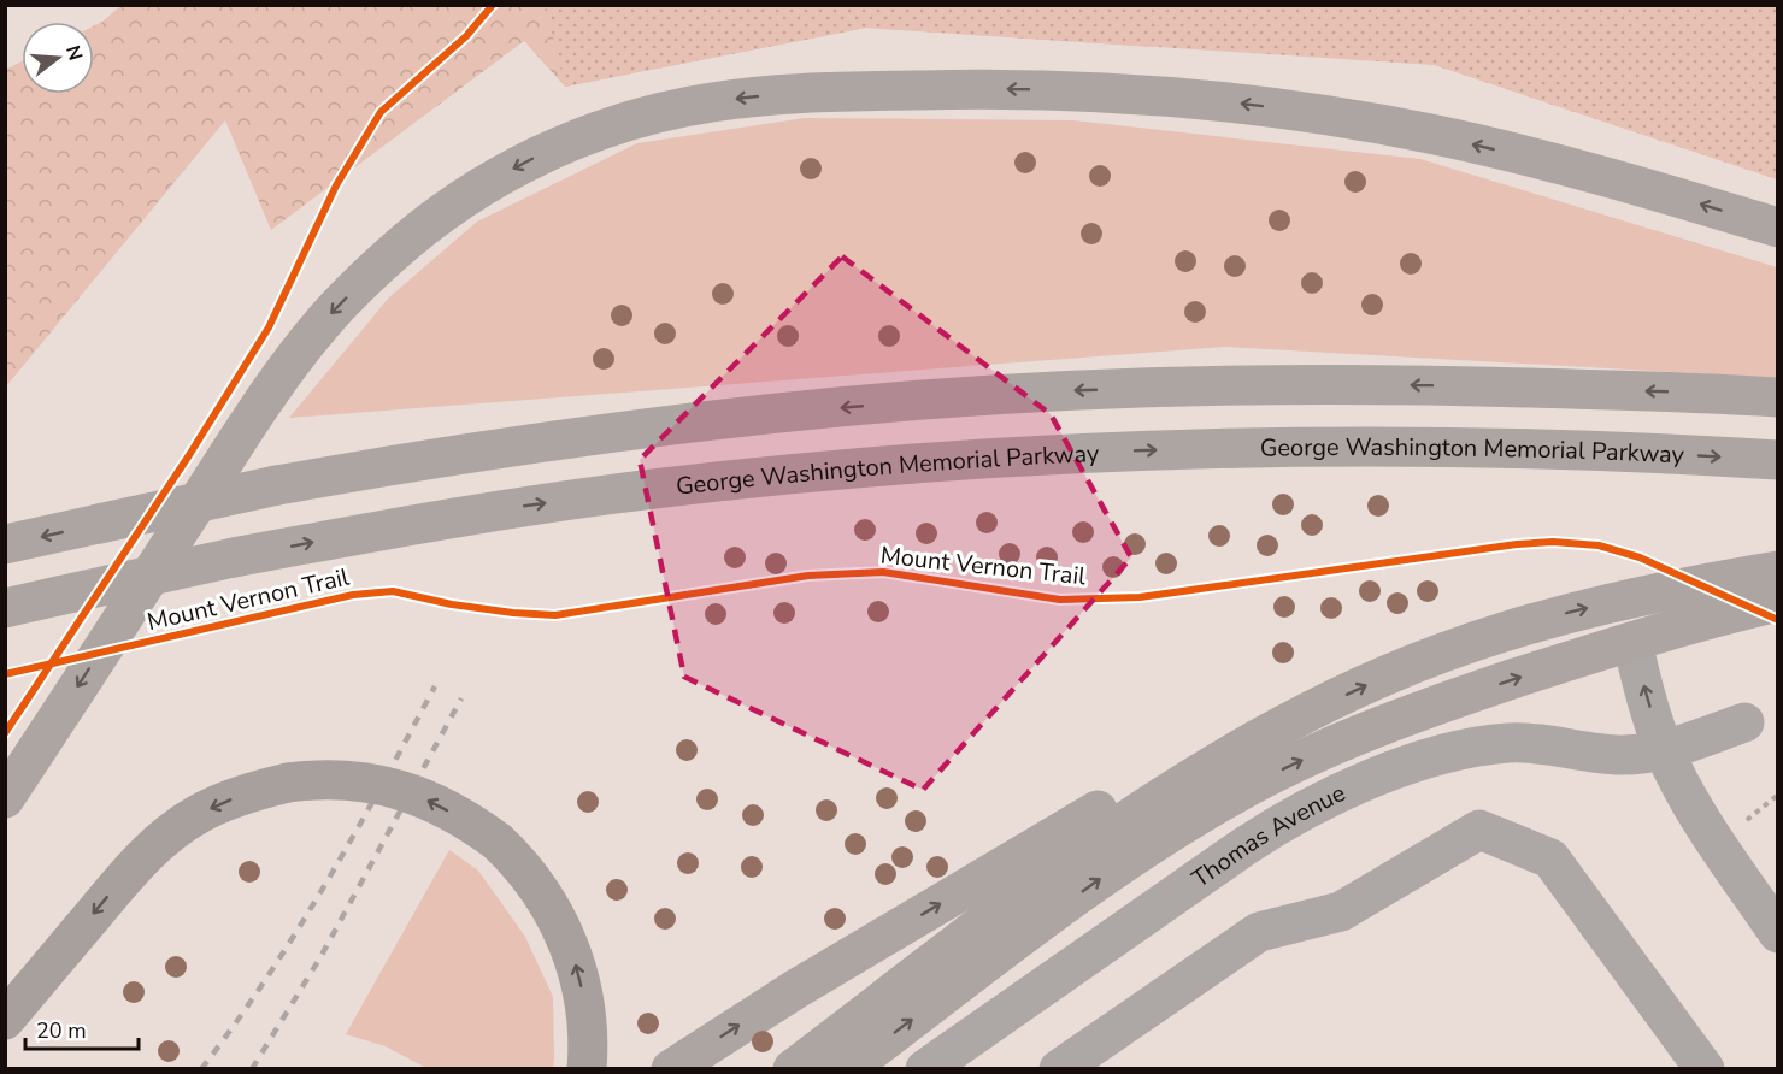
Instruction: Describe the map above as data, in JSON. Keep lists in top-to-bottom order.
{
  "streets": {
    "highway": ["George Washington Memorial Parkway"],
    "lane": ["Thomas Avenue"],
    "cycle path": ["Mount Vernon Trail"]
  },
  "scale_bar": "20 m",
  "north": "right"
}
